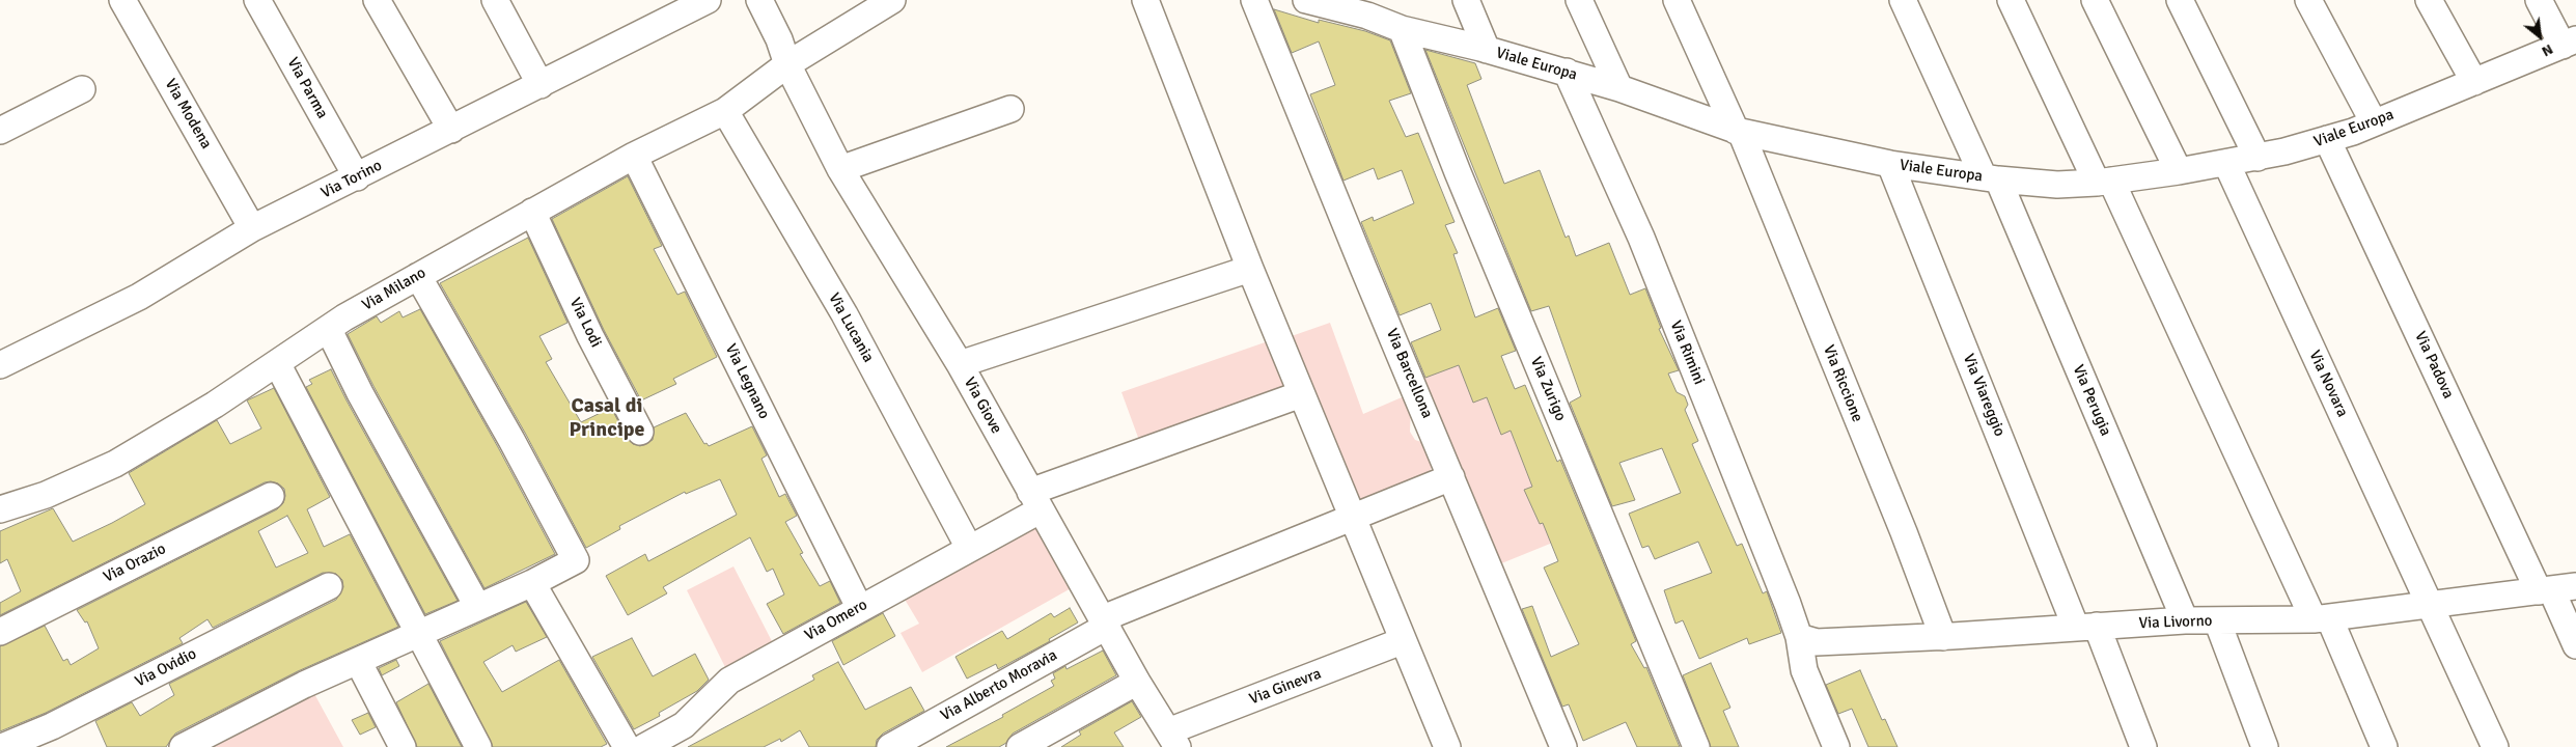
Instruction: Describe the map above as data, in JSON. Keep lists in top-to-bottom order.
{
  "streets": {
    "street": [
      "Viale Europa",
      "Via Parma",
      "Via Modena",
      "Via Torino",
      "Via Milano",
      "Via Lodi",
      "Via Lucania",
      "Via Rimini",
      "Via Padova",
      "Via Barcellona",
      "Via Legnano",
      "Via Riccione",
      "Via Novara",
      "Via Zurigo",
      "Via Viareggio",
      "Via Perugia",
      "Via Giove",
      "Via Orazio",
      "Via Omero",
      "Via Livorno",
      "Via Ovidio",
      "Via Alberto Moravia",
      "Via Ginevra"
    ]
  },
  "crossings": [
    ["Viale Europa", "Via Rimini"],
    ["Viale Europa", "Via Padova"],
    ["Viale Europa", "Via Riccione"],
    ["Viale Europa", "Via Novara"],
    ["Viale Europa", "Via Zurigo"],
    ["Viale Europa", "Via Viareggio"],
    ["Viale Europa", "Via Perugia"],
    ["Via Parma", "Via Torino"],
    ["Via Modena", "Via Torino"],
    ["Via Milano", "Via Lodi"],
    ["Via Milano", "Via Lucania"],
    ["Via Milano", "Via Legnano"],
    ["Via Milano", "Via Giove"],
    ["Via Lucania", "Via Omero"],
    ["Via Rimini", "Via Livorno"],
    ["Via Padova", "Via Livorno"],
    ["Via Barcellona", "Via Alberto Moravia"],
    ["Via Legnano", "Via Omero"],
    ["Via Riccione", "Via Livorno"],
    ["Via Novara", "Via Livorno"],
    ["Via Viareggio", "Via Livorno"],
    ["Via Perugia", "Via Livorno"],
    ["Via Giove", "Via Omero"],
    ["Via Giove", "Via Alberto Moravia"],
    ["Via Giove", "Via Ginevra"]
  ],
  "districts": ["Casal di Principe"],
  "north": "bottom right"
}
